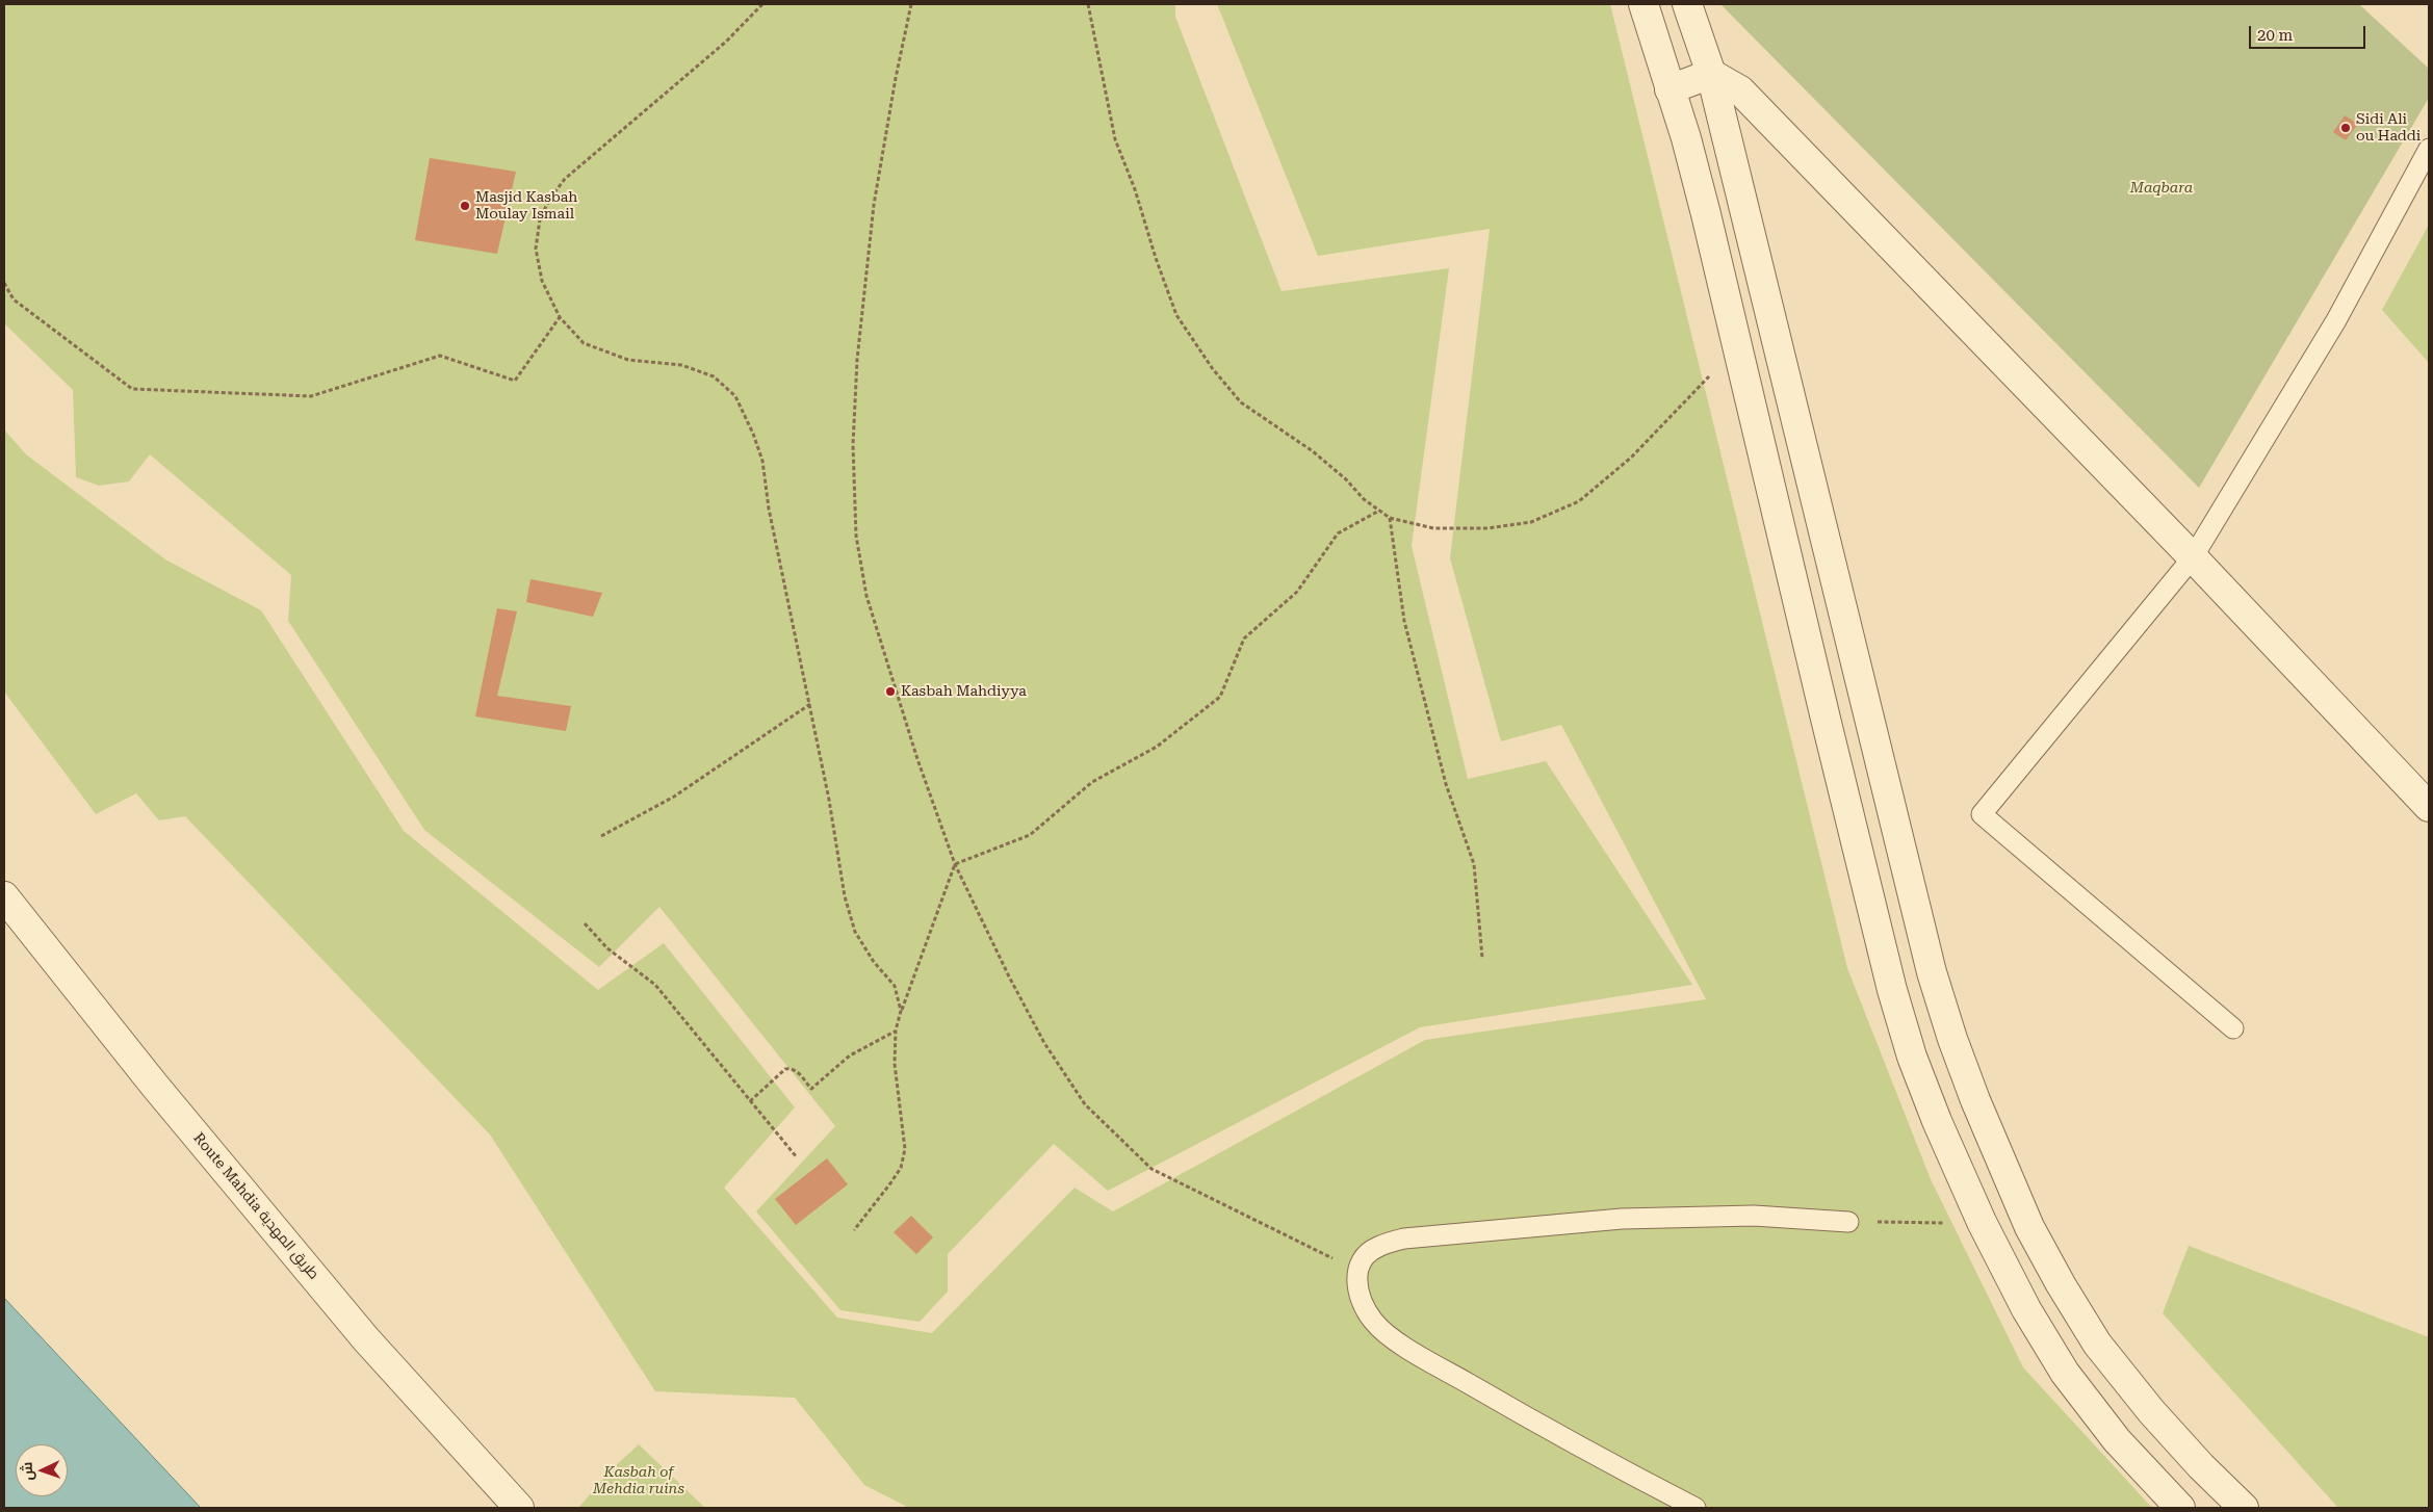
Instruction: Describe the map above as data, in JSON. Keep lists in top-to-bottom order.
{
  "streets": {
    "street": ["Route Mahdia طريق المهدية"]
  },
  "parks": ["Maqbara", "Kasbah of Mehdia ruins"],
  "places": ["Sidi Ali ou Haddi", "Masjid Kasbah Moulay Ismail", "Kasbah Mahdiyya"],
  "scale_bar": "20 m",
  "north": "left"
}
